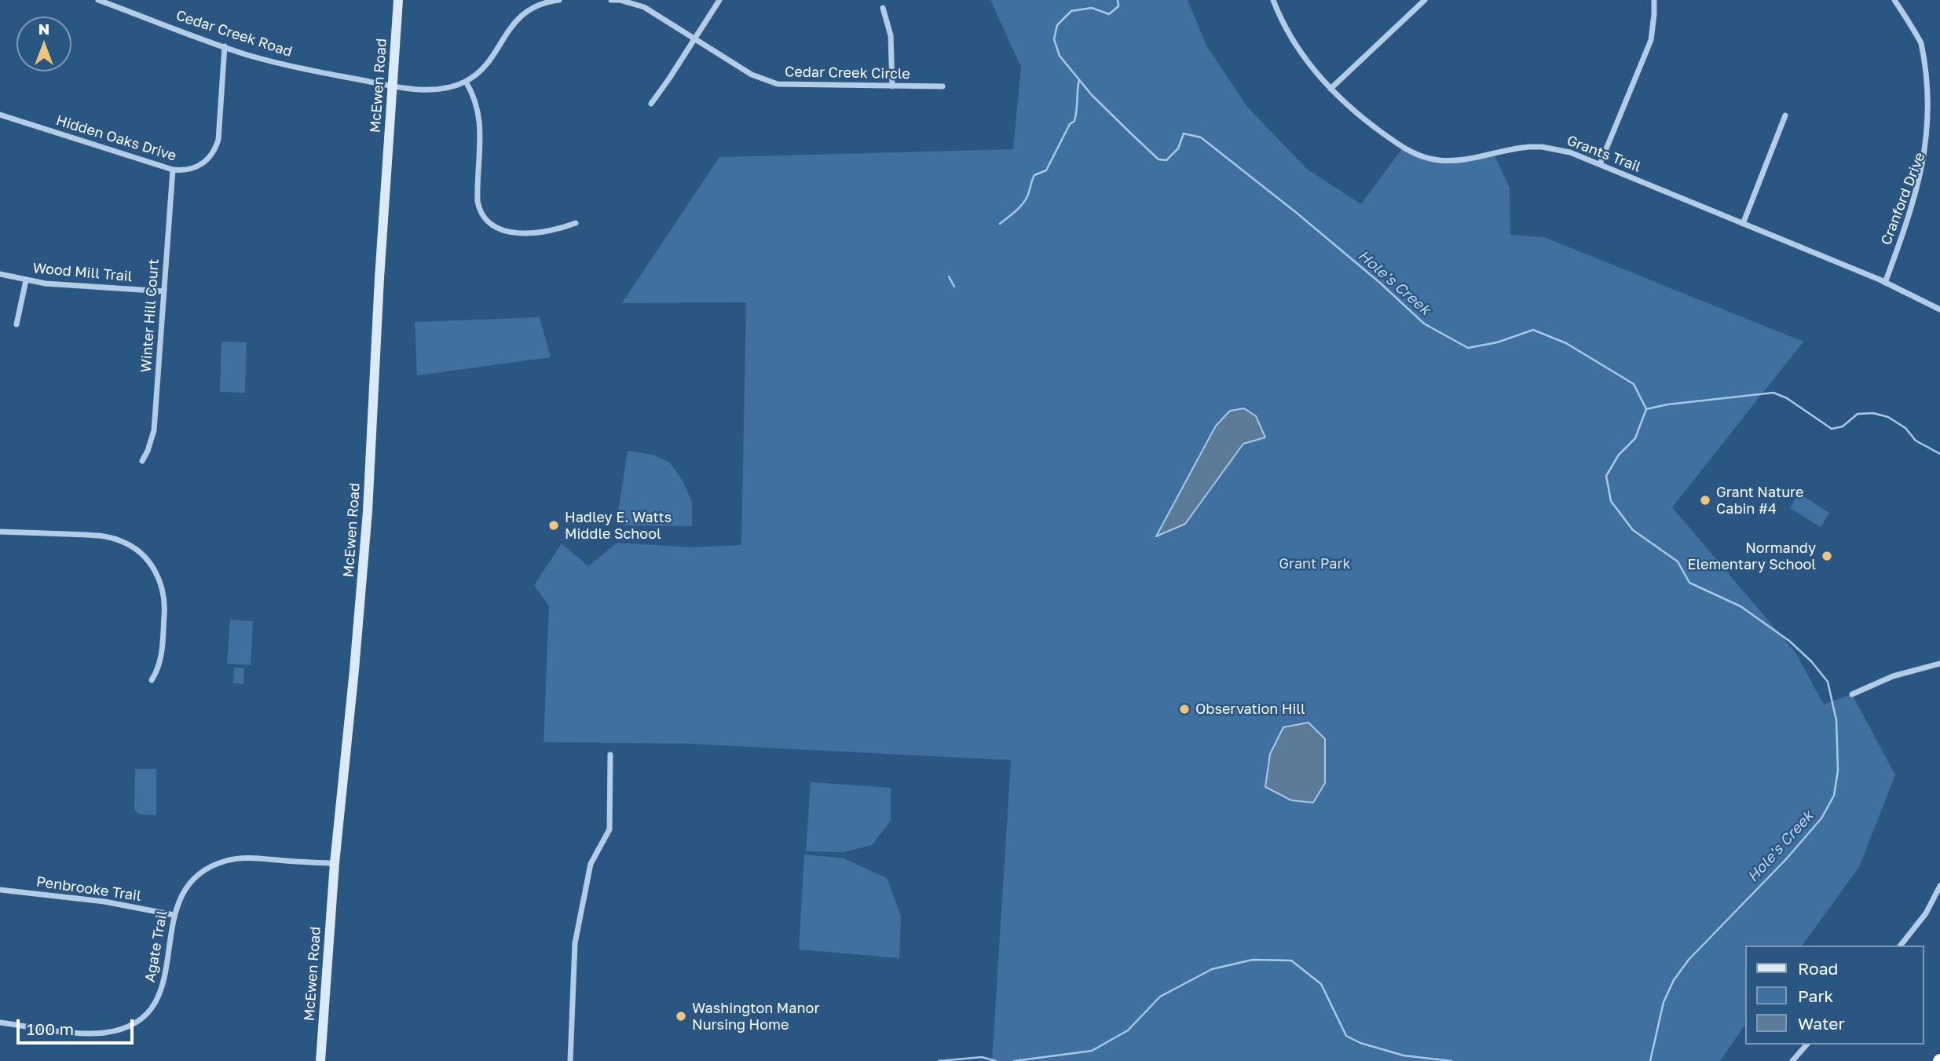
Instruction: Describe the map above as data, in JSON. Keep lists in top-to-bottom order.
{
  "streets": {
    "street": [
      "Cedar Creek Road",
      "Cedar Creek Circle",
      "McEwen Road",
      "Hidden Oaks Drive",
      "Grants Trail",
      "Cranford Drive",
      "Wood Mill Trail",
      "Winter Hill Court",
      "Penbrooke Trail",
      "Agate Trail"
    ]
  },
  "crossings": [
    ["Cedar Creek Road", "McEwen Road"],
    ["Cedar Creek Road", "Hidden Oaks Drive"],
    ["McEwen Road", "Agate Trail"],
    ["Hidden Oaks Drive", "Winter Hill Court"],
    ["Grants Trail", "Cranford Drive"],
    ["Wood Mill Trail", "Winter Hill Court"],
    ["Penbrooke Trail", "Agate Trail"]
  ],
  "water": ["Hole's Creek"],
  "parks": ["Grant Park"],
  "places": [
    "Grant Nature Cabin #4",
    "Hadley E. Watts Middle School",
    "Normandy Elementary School",
    "Observation Hill",
    "Washington Manor Nursing Home"
  ],
  "legend": ["Road", "Park", "Water"],
  "scale_bar": "100 m",
  "north": "top"
}
